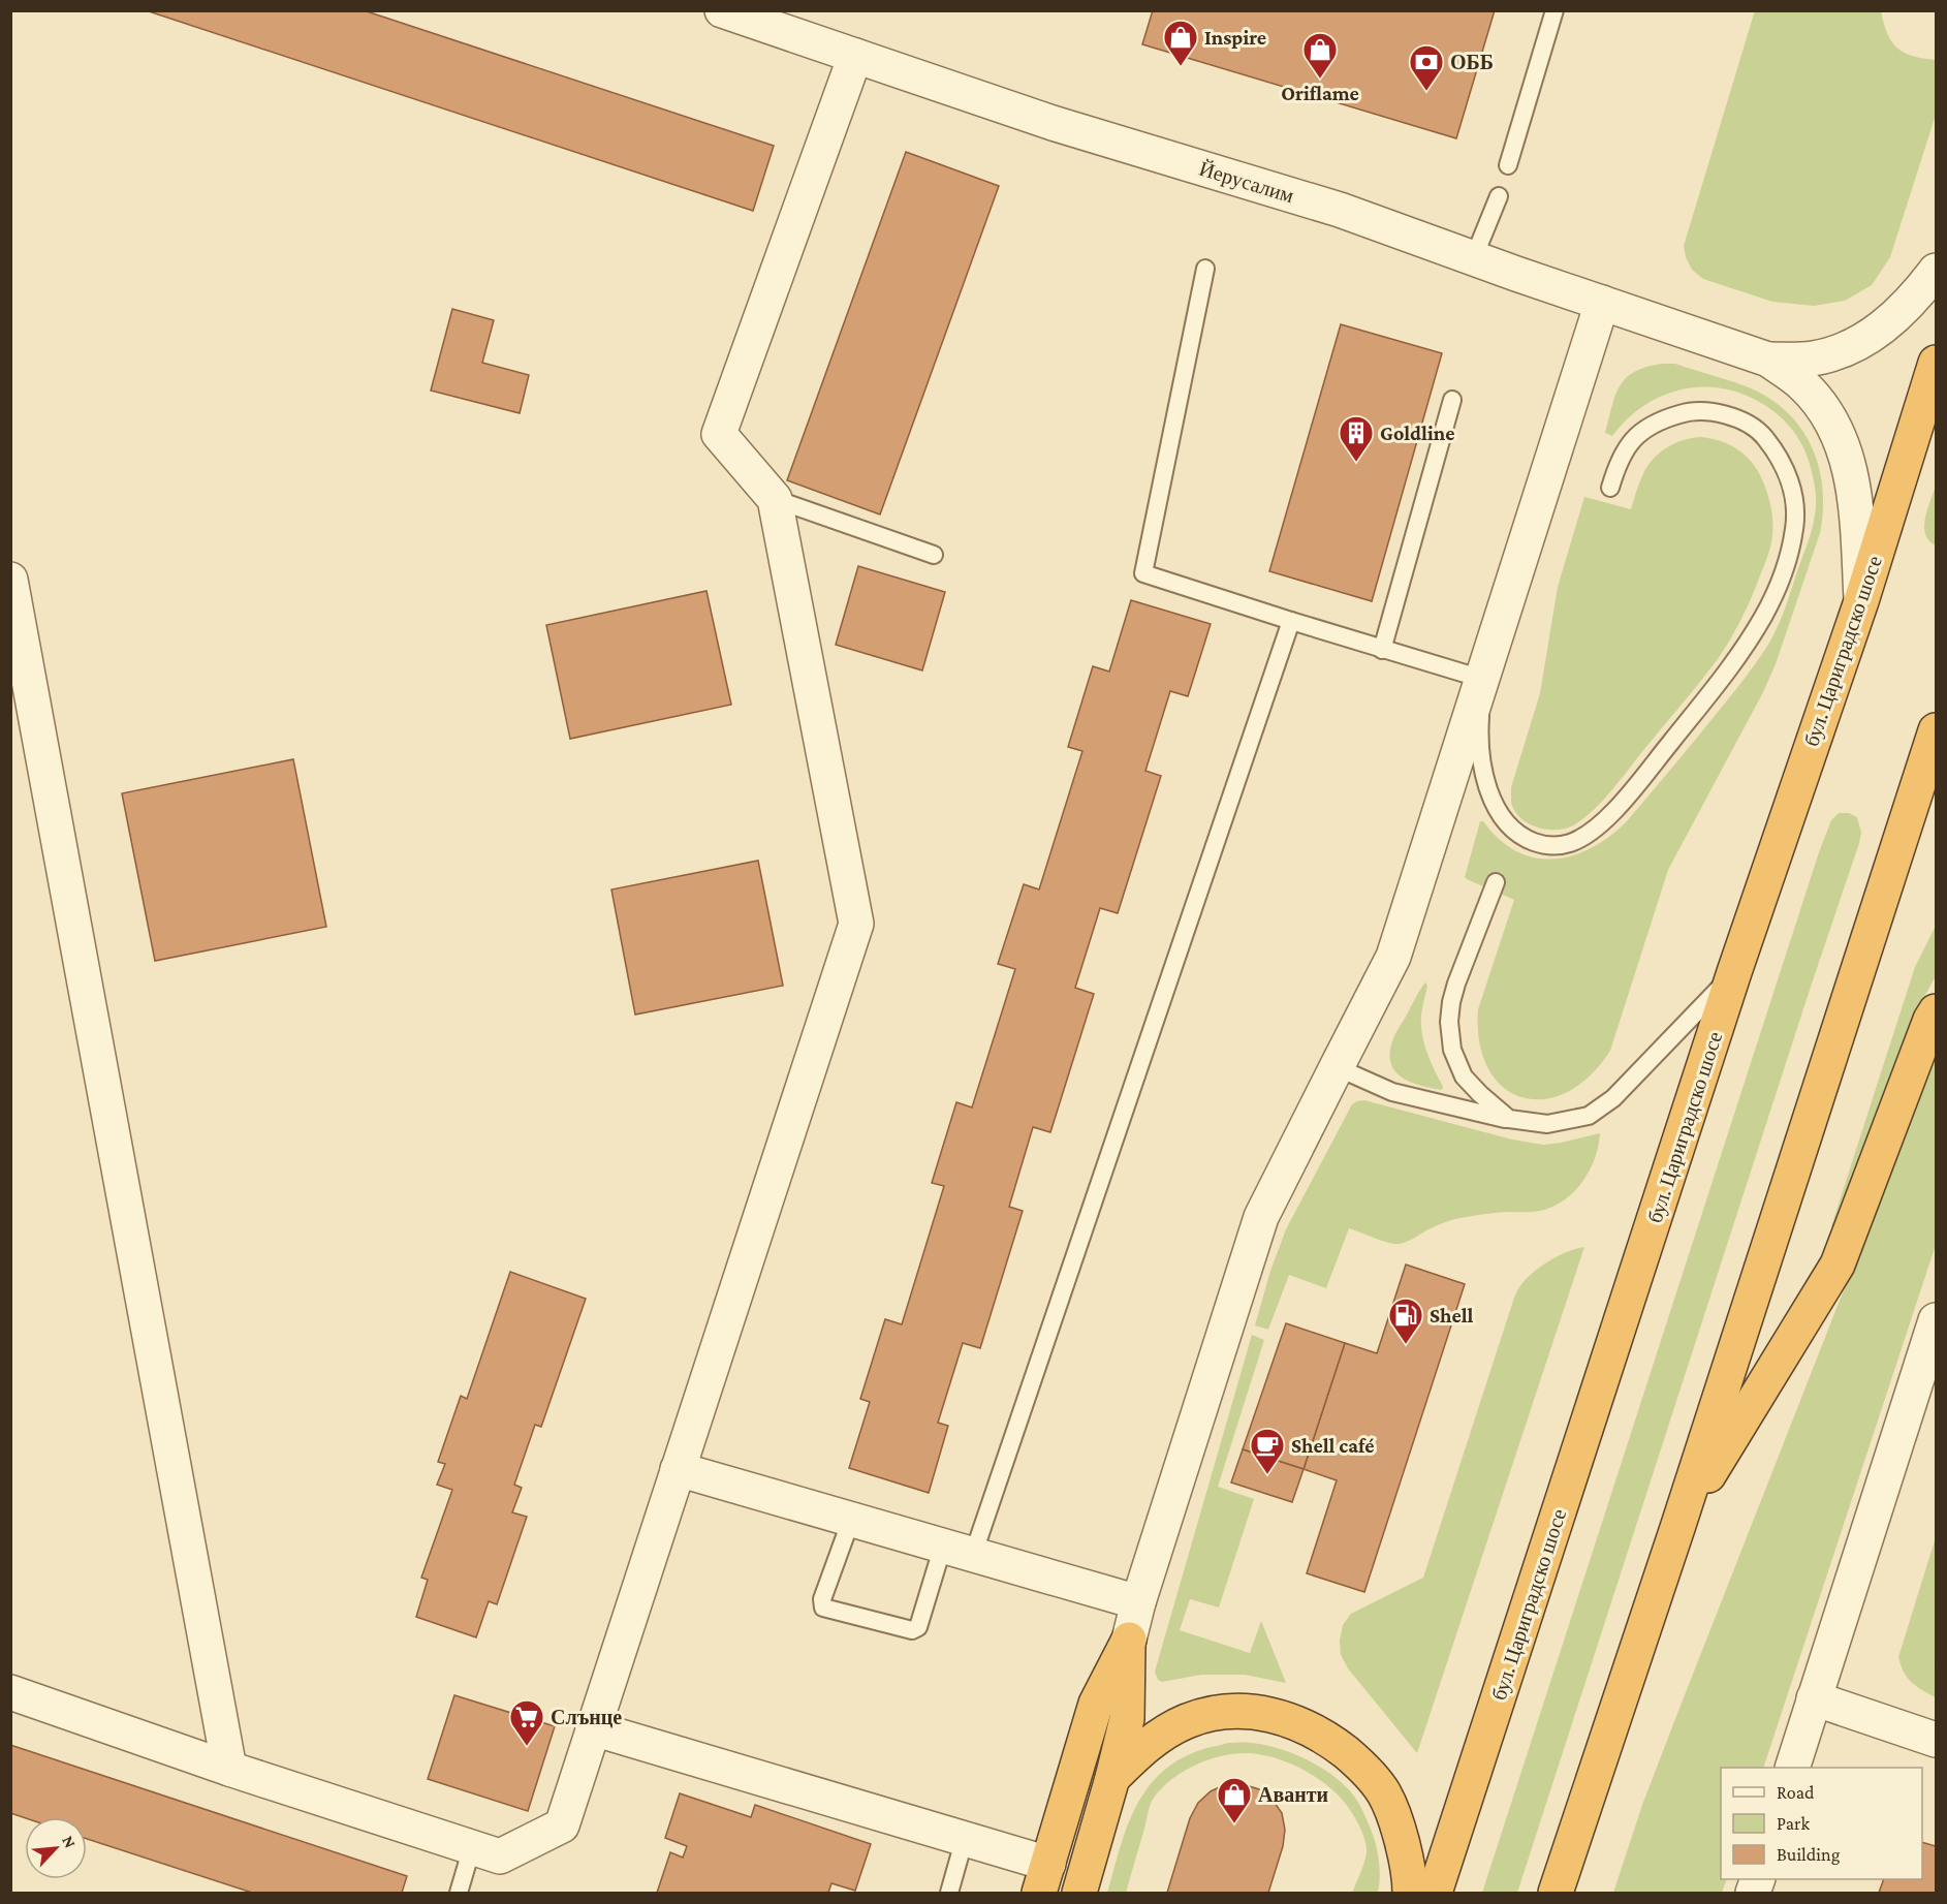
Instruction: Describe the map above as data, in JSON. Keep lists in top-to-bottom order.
{
  "streets": {
    "highway": ["бул. Цариградско шосе"],
    "street": ["Йерусалим"]
  },
  "crossings": [
    ["Йерусалим", "бул. Цариградско шосе"]
  ],
  "places": {
    "shop": ["Inspire", "Oriflame", "Аванти"],
    "bank": ["ОББ"],
    "building": ["Goldline"],
    "fuel station": ["Shell"],
    "cafe": ["Shell café"],
    "supermarket": ["Слънце"]
  },
  "legend": ["Road", "Park", "Building"],
  "north": "top right"
}
